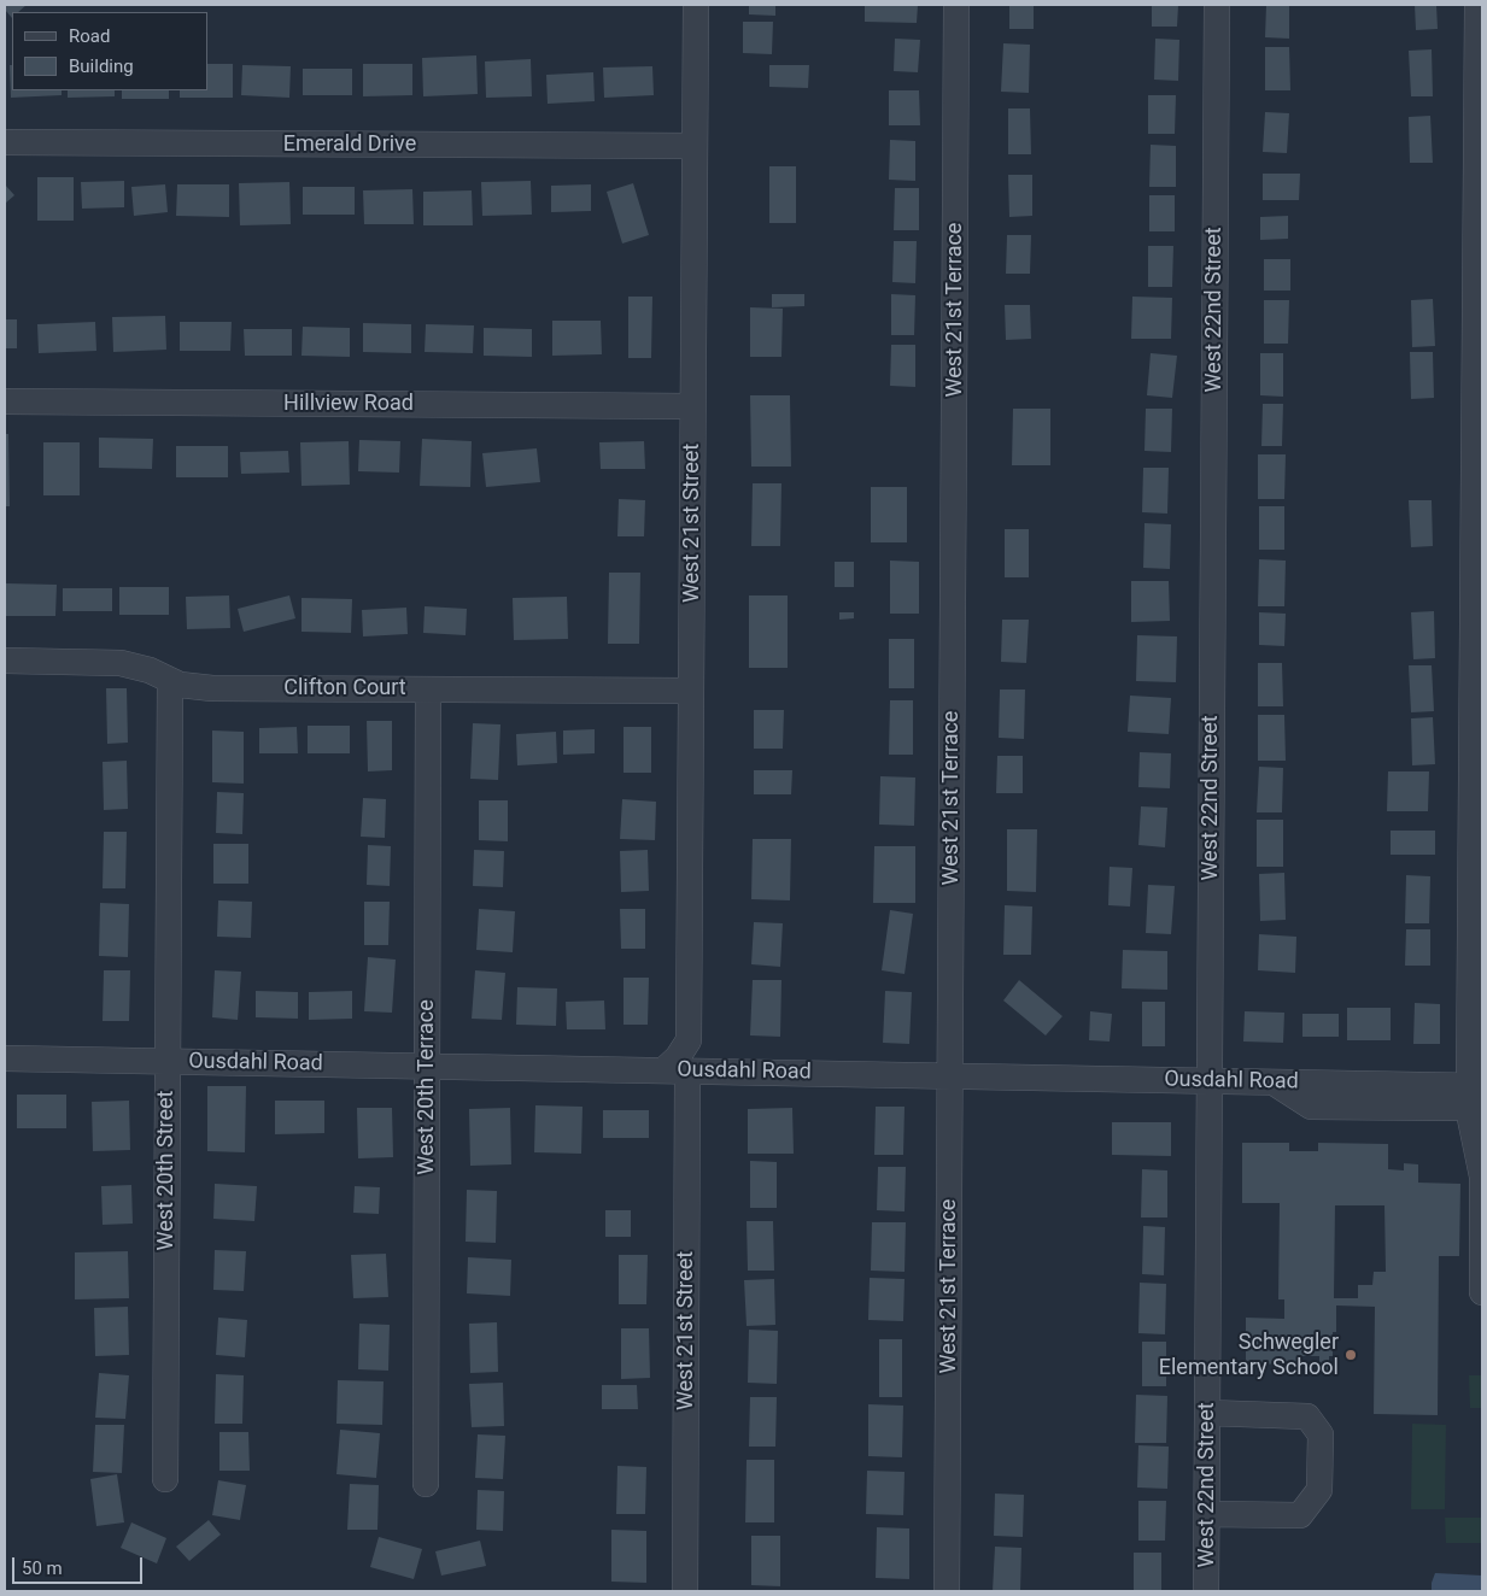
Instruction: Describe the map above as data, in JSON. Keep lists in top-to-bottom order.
{
  "streets": {
    "street": [
      "Emerald Drive",
      "West 21st Terrace",
      "West 22nd Street",
      "Hillview Road",
      "West 21st Street",
      "Clifton Court",
      "Ousdahl Road",
      "West 20th Terrace",
      "West 20th Street"
    ]
  },
  "crossings": [
    ["Emerald Drive", "West 21st Street"],
    ["West 21st Terrace", "Ousdahl Road"],
    ["West 22nd Street", "Ousdahl Road"],
    ["Hillview Road", "West 21st Street"],
    ["West 21st Street", "Clifton Court"],
    ["West 21st Street", "Ousdahl Road"],
    ["Clifton Court", "West 20th Terrace"],
    ["Clifton Court", "West 20th Street"],
    ["Ousdahl Road", "West 20th Terrace"],
    ["Ousdahl Road", "West 20th Street"]
  ],
  "places": ["Schwegler Elementary School"],
  "legend": ["Road", "Building"],
  "scale_bar": "50 m"
}
